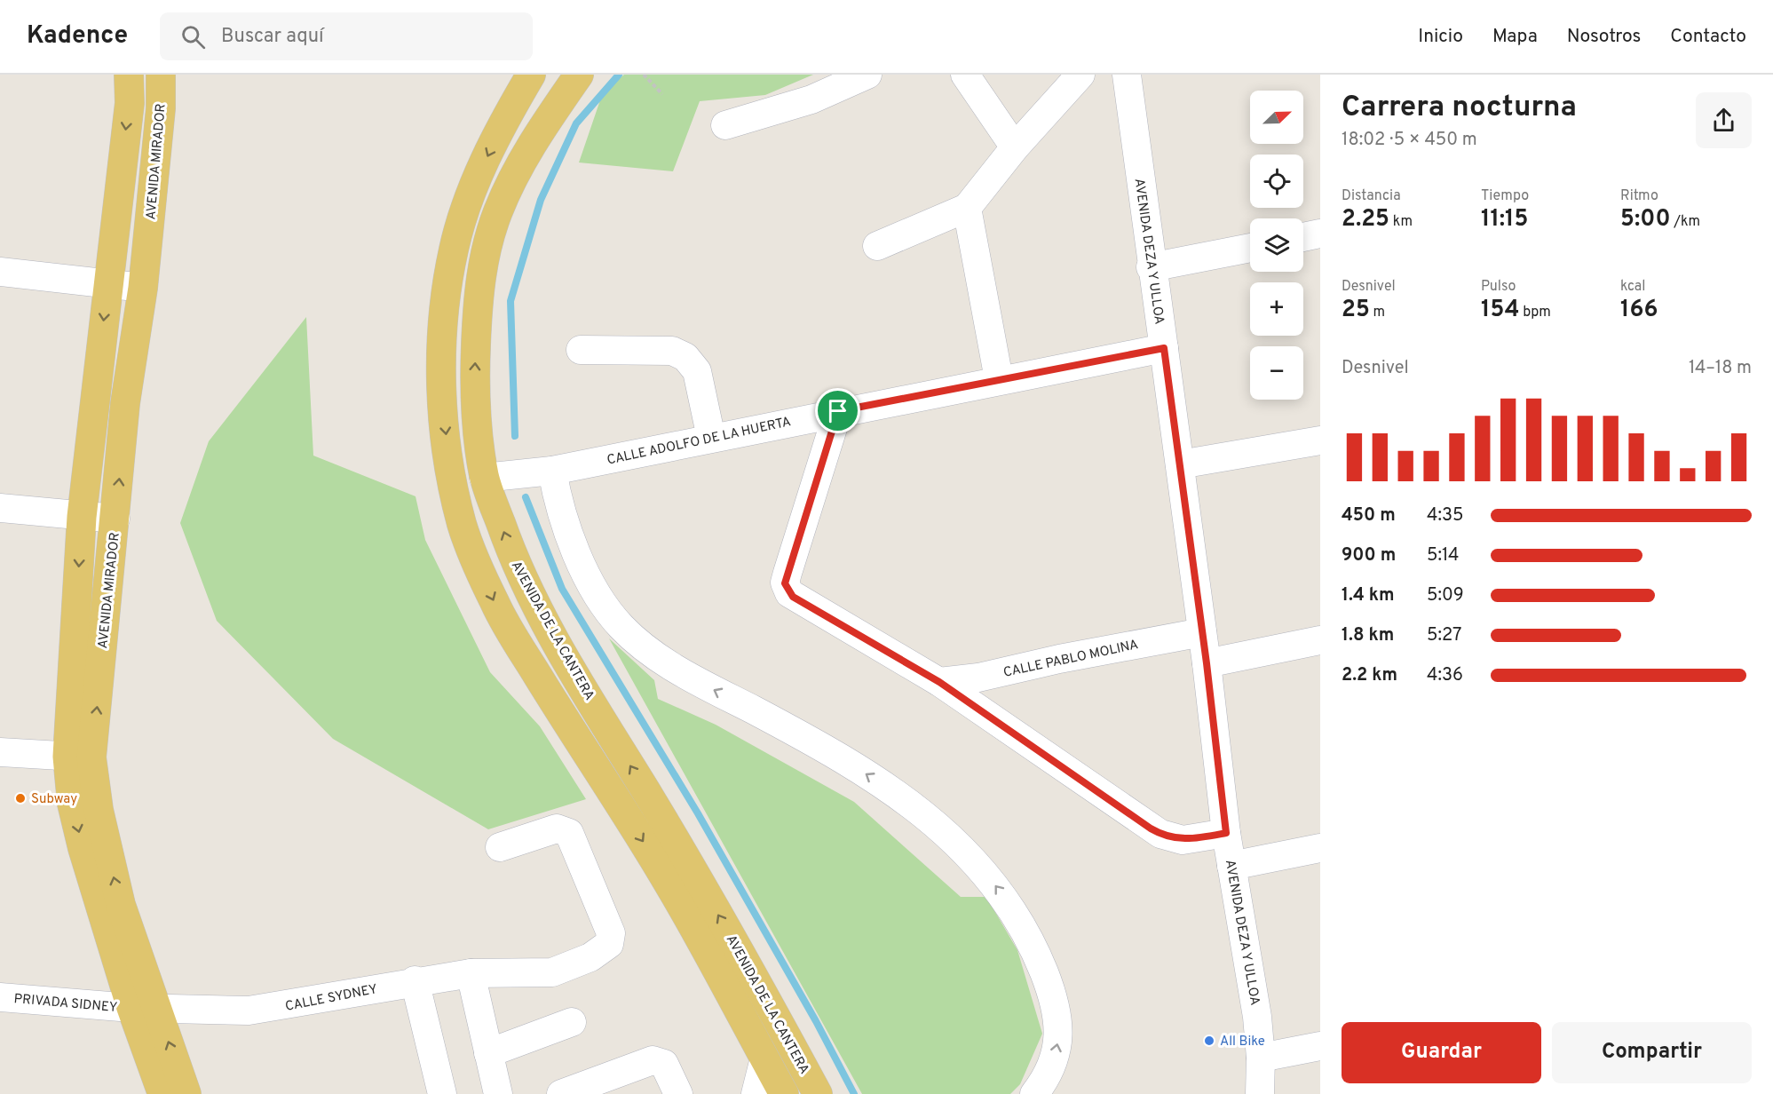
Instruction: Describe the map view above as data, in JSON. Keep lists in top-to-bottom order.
{
  "streets": {
    "main road": ["AVENIDA MIRADOR", "AVENIDA DE LA CANTERA"],
    "street": [
      "AVENIDA DEZA Y ULLOA",
      "CALLE ADOLFO DE LA HUERTA",
      "CALLE PABLO MOLINA",
      "CALLE SYDNEY",
      "PRIVADA SIDNEY"
    ]
  },
  "crossings": [
    ["AVENIDA MIRADOR", "CALLE SYDNEY"],
    ["AVENIDA MIRADOR", "PRIVADA SIDNEY"],
    ["AVENIDA DEZA Y ULLOA", "CALLE ADOLFO DE LA HUERTA"],
    ["AVENIDA DEZA Y ULLOA", "CALLE PABLO MOLINA"],
    ["CALLE ADOLFO DE LA HUERTA", "AVENIDA DE LA CANTERA"],
    ["CALLE SYDNEY", "PRIVADA SIDNEY"]
  ],
  "places": ["Subway", "All Bike"],
  "north": "top right",
  "page": {
    "header": "Kadence",
    "search": "Buscar aquí",
    "nav": [
      "Inicio",
      "Mapa",
      "Nosotros",
      "Contacto"
    ],
    "heading": ["Carrera nocturna", "18:02 · 5 × 450 m"],
    "map_buttons": ["+", "−"],
    "stats": [
      ["Distancia", "2.25 km"],
      ["Tiempo", "11:15"],
      ["Ritmo", "5:00 /km"],
      ["Desnivel", "25 m"],
      ["Pulso", "154 bpm"],
      ["kcal", "166"]
    ],
    "chart": ["Desnivel", "14–18 m"],
    "list": [
      {
        "name": "450 m",
        "note": "4:35"
      },
      {
        "name": "900 m",
        "note": "5:14"
      },
      {
        "name": "1.4 km",
        "note": "5:09"
      },
      {
        "name": "1.8 km",
        "note": "5:27"
      },
      {
        "name": "2.2 km",
        "note": "4:36"
      }
    ],
    "buttons": ["Guardar", "Compartir"]
  }
}
